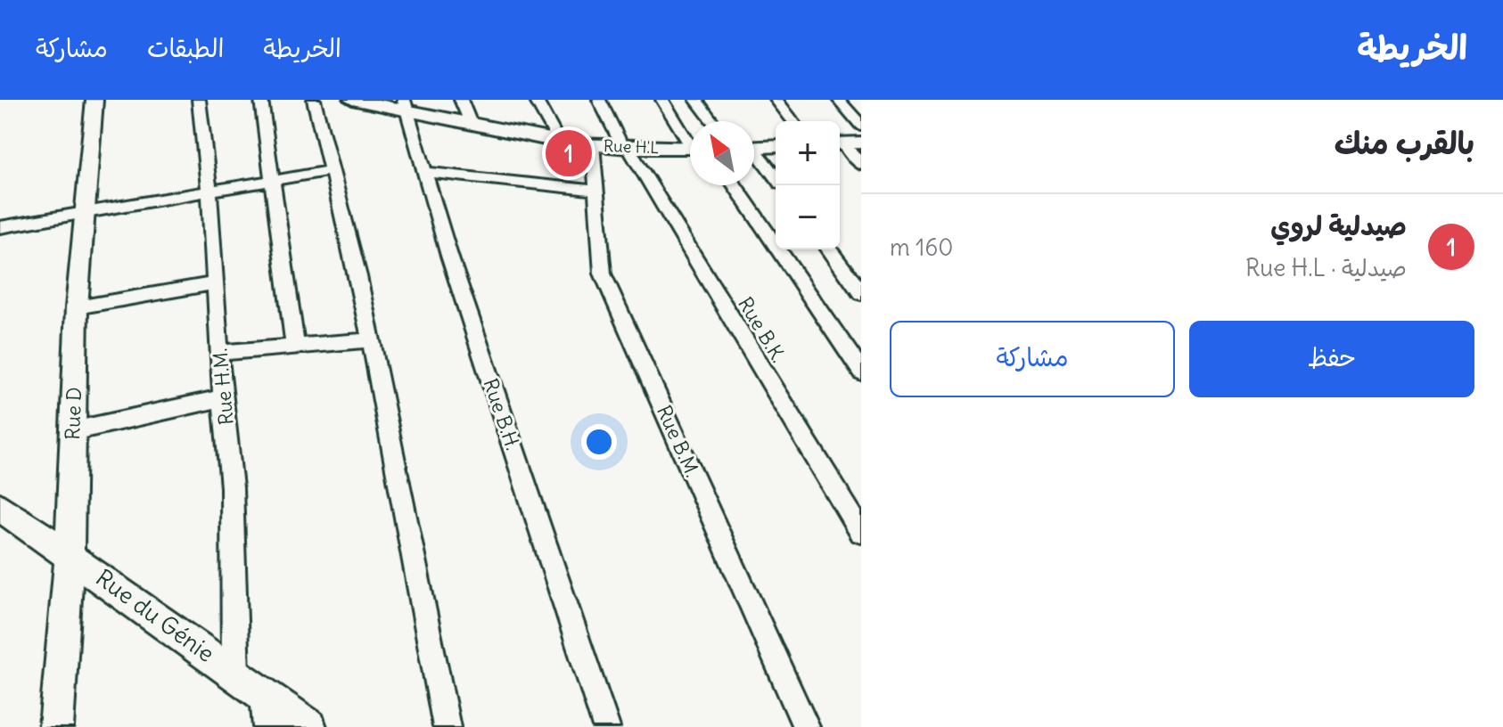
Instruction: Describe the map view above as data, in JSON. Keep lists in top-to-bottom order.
{
  "streets": {
    "street": [
      "Rue H.L",
      "Rue B.K.",
      "Rue H.M.",
      "Rue D",
      "Rue B.H.",
      "Rue B.M.",
      "Rue du Génie"
    ]
  },
  "crossings": [
    ["Rue H.L", "Rue B.K."],
    ["Rue H.L", "Rue B.H."],
    ["Rue H.L", "Rue B.M."],
    ["Rue H.M.", "Rue du Génie"],
    ["Rue D", "Rue du Génie"]
  ],
  "north": "top left",
  "page": {
    "header": "الخريطة",
    "nav": ["الخريطة", "الطبقات", "مشاركة"],
    "heading": "بالقرب منك",
    "map_buttons": ["+", "−"],
    "pins": "1",
    "list": [
      {
        "mark": "1",
        "name": "صيدلية لروي",
        "note": "صيدلية · Rue H.L",
        "value": "160 m"
      }
    ],
    "buttons": ["حفظ", "مشاركة"]
  }
}
